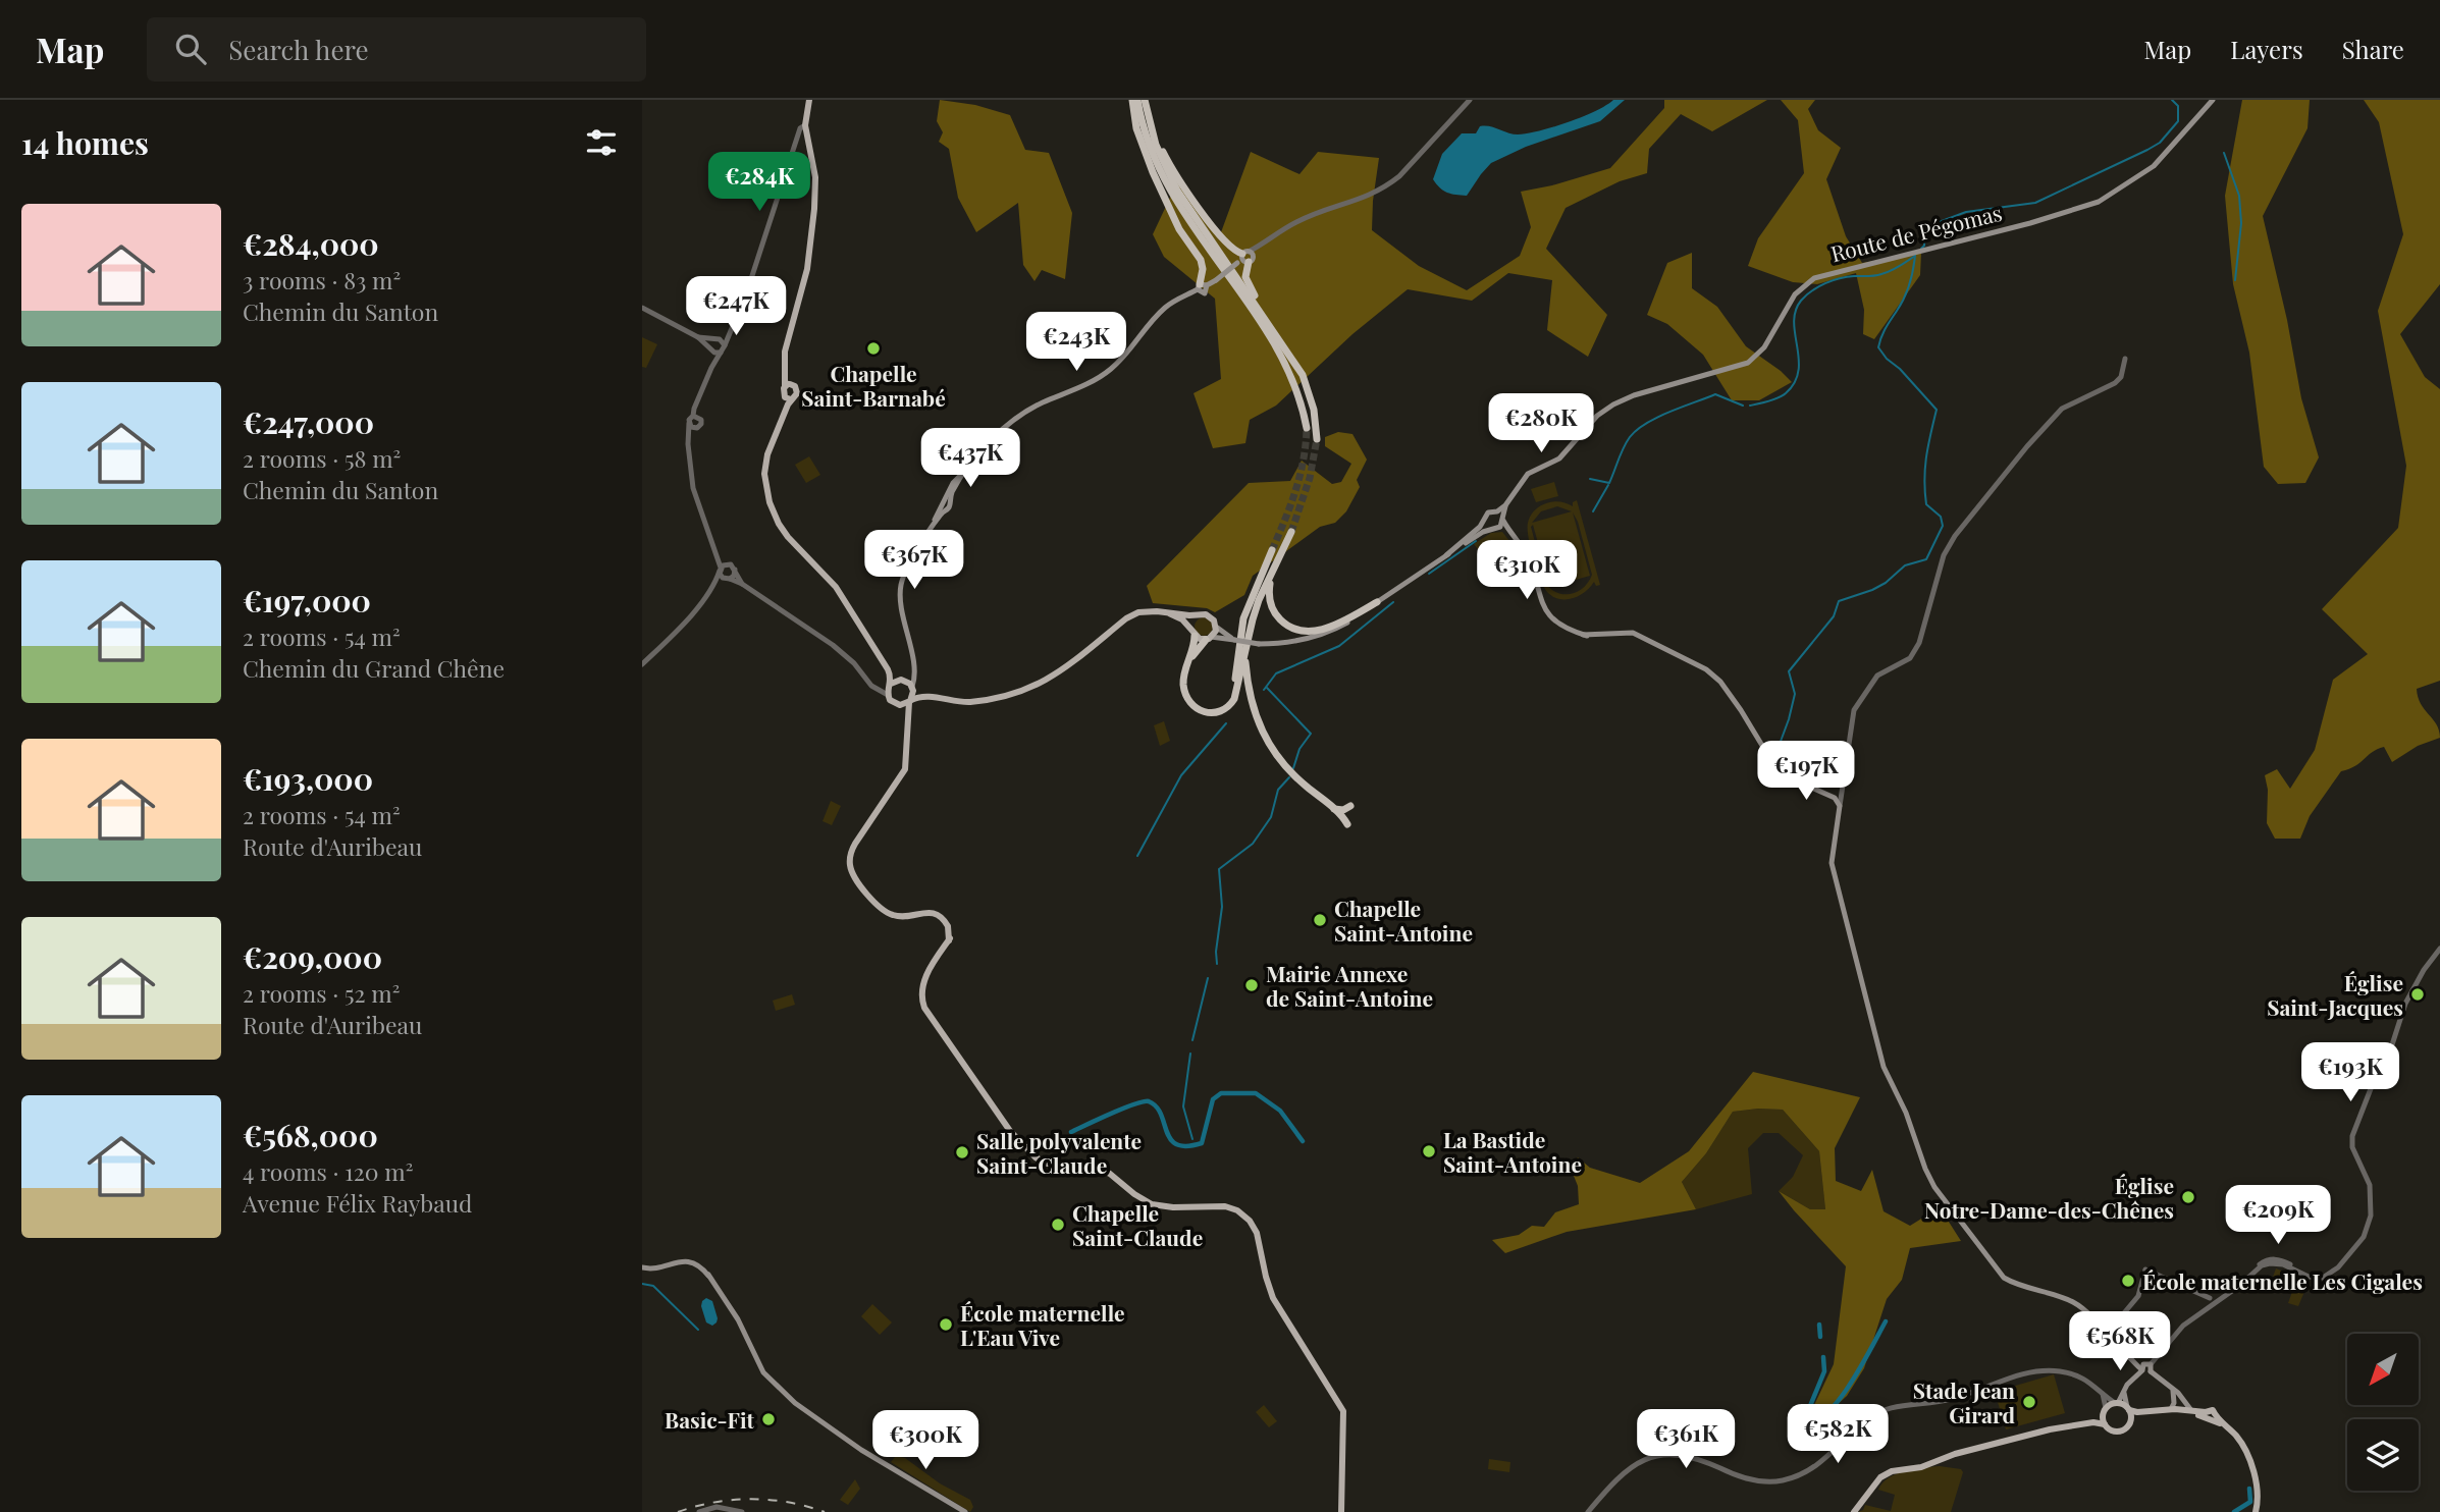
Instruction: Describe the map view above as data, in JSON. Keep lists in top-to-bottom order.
{
  "streets": {
    "main road": ["Route de Pégomas"]
  },
  "places": [
    "Chapelle Saint-Barnabé",
    "Chapelle Saint-Antoine",
    "Mairie Annexe de Saint-Antoine",
    "Église Saint-Jacques",
    "La Bastide Saint-Antoine",
    "Salle polyvalente Saint-Claude",
    "Église Notre-Dame-des-Chênes",
    "Chapelle Saint-Claude",
    "École maternelle Les Cigales",
    "École maternelle L'Eau Vive",
    "Stade Jean Girard",
    "Basic-Fit"
  ],
  "north": "bottom left",
  "page": {
    "header": "Map",
    "search": "Search here",
    "nav": ["Map", "Layers", "Share"],
    "heading": "14 homes",
    "price": [
      "€284K",
      "€247K",
      "€243K",
      "€280K",
      "€437K",
      "€367K",
      "€310K",
      "€197K",
      "€193K",
      "€209K",
      "€568K",
      "€582K",
      "€361K",
      "€300K"
    ],
    "list": [
      {
        "name": "€284,000",
        "note": "3 rooms · 83 m² · Chemin du Santon"
      },
      {
        "name": "€247,000",
        "note": "2 rooms · 58 m² · Chemin du Santon"
      },
      {
        "name": "€197,000",
        "note": "2 rooms · 54 m² · Chemin du Grand Chêne"
      },
      {
        "name": "€193,000",
        "note": "2 rooms · 54 m² · Route d'Auribeau"
      },
      {
        "name": "€209,000",
        "note": "2 rooms · 52 m² · Route d'Auribeau"
      },
      {
        "name": "€568,000",
        "note": "4 rooms · 120 m² · Avenue Félix Raybaud"
      }
    ]
  }
}
